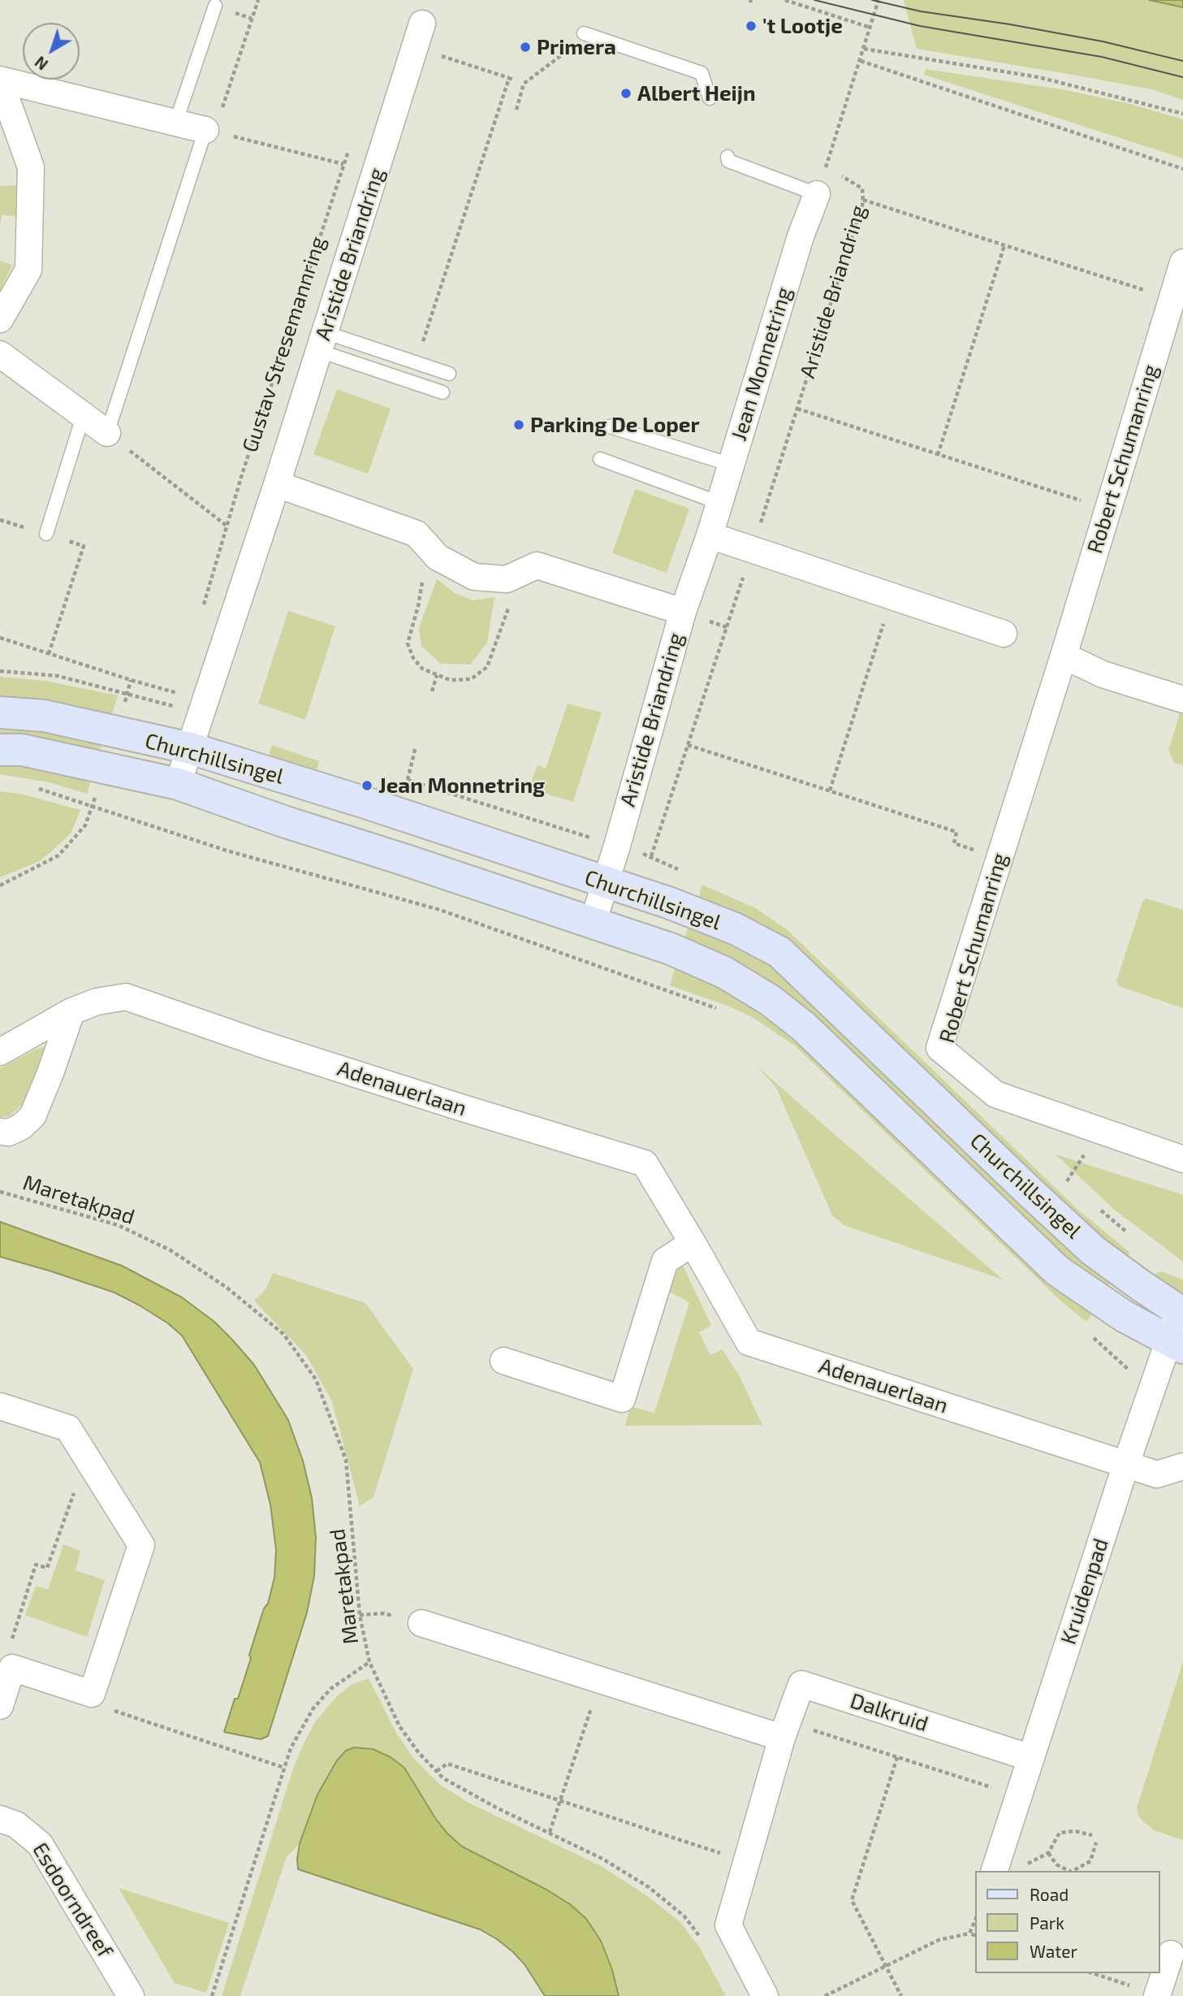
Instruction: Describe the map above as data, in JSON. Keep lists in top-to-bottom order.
{
  "streets": {
    "street": [
      "Aristide Briandring",
      "Jean Monnetring",
      "Robert Schumanring",
      "Churchillsingel",
      "Adenauerlaan",
      "Kruidenpad",
      "Dalkruid",
      "Esdoorndreef"
    ],
    "path": ["Gustav Stresemannring", "Maretakpad"]
  },
  "crossings": [
    ["Aristide Briandring", "Jean Monnetring"],
    ["Aristide Briandring", "Churchillsingel"],
    ["Churchillsingel", "Kruidenpad"],
    ["Adenauerlaan", "Kruidenpad"],
    ["Kruidenpad", "Dalkruid"]
  ],
  "places": [
    "'t Lootje",
    "Primera",
    "Albert Heijn",
    "Parking De Loper",
    "Jean Monnetring"
  ],
  "legend": ["Road", "Park", "Water"],
  "north": "bottom left"
}
